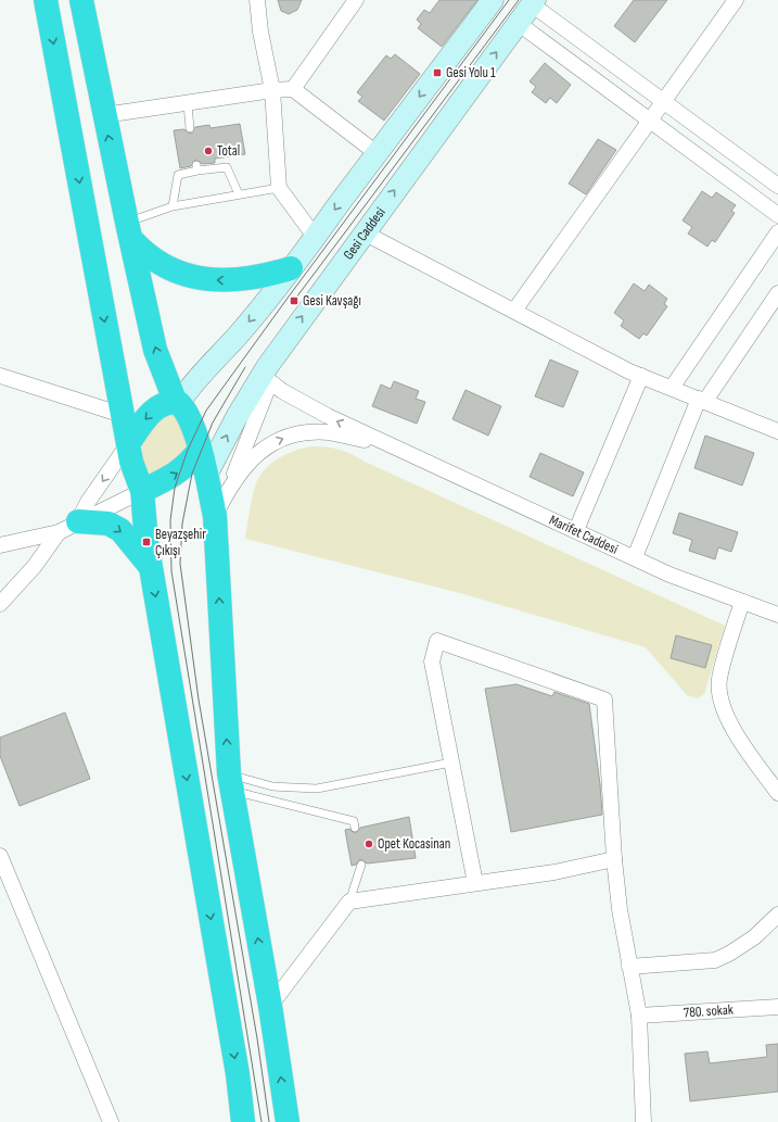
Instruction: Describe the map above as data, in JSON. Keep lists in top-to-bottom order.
{
  "streets": {
    "main road": ["Gesi Caddesi"],
    "street": ["Marifet Caddesi", "780. sokak"]
  },
  "places": {
    "transit": ["Gesi Yolu 1", "Gesi Kavşağı", "Beyazşehir Çıkışı"],
    "other": ["Total", "Opet Kocasinan"]
  }
}
